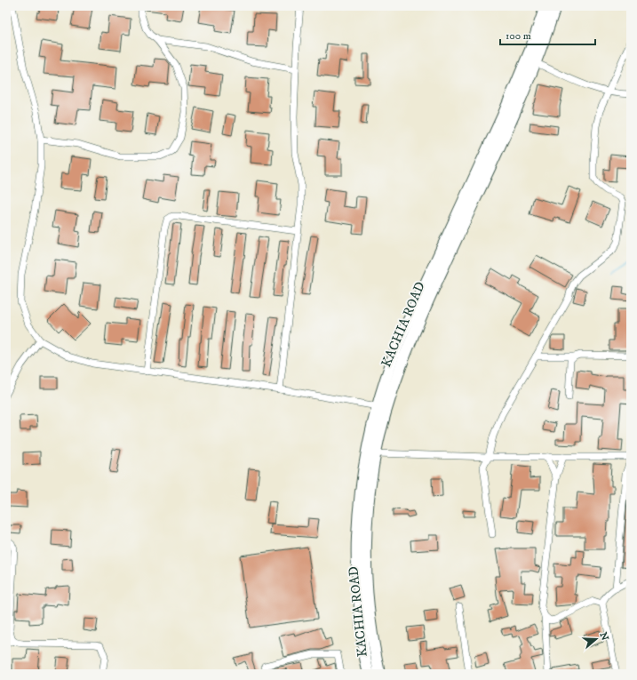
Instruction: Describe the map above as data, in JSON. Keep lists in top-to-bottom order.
{
  "streets": {
    "highway": ["KACHIA ROAD"]
  },
  "scale_bar": "100 m",
  "north": "right"
}
